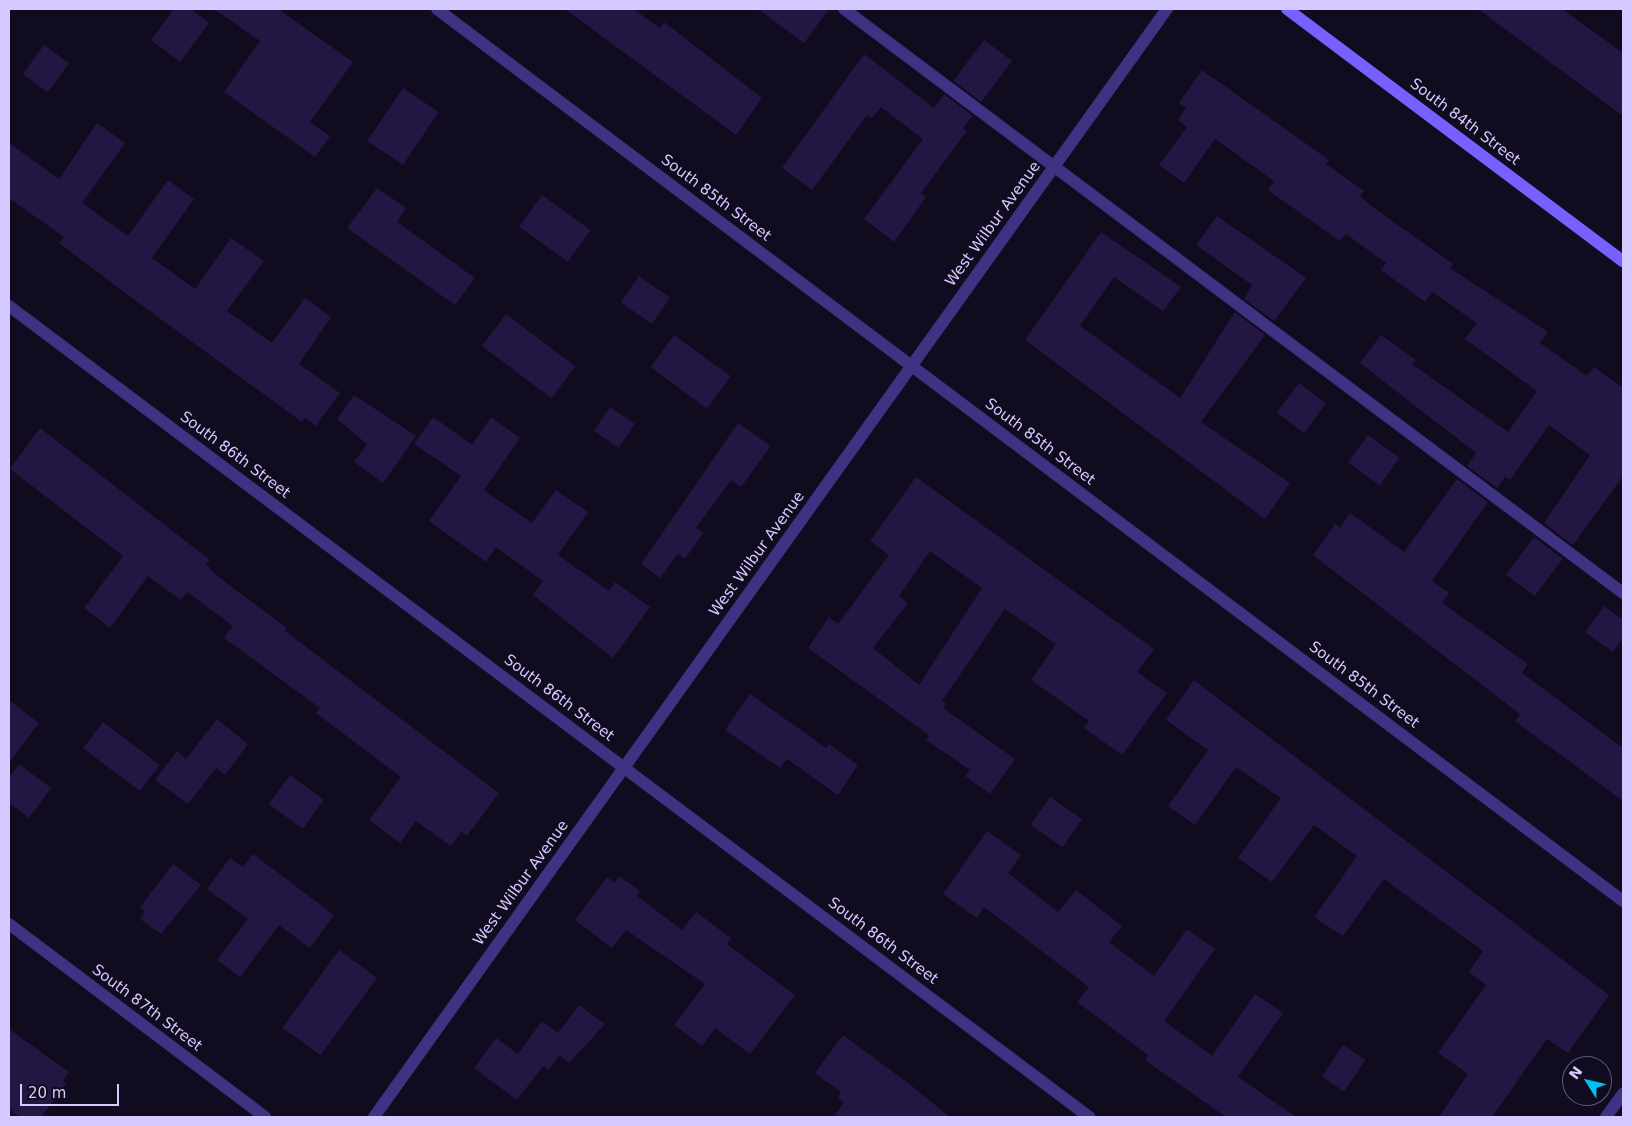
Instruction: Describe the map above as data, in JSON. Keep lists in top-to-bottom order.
{
  "streets": {
    "street": [
      "South 84th Street",
      "South 85th Street",
      "West Wilbur Avenue",
      "South 86th Street",
      "South 87th Street"
    ]
  },
  "crossings": [
    ["South 85th Street", "West Wilbur Avenue"],
    ["West Wilbur Avenue", "South 86th Street"]
  ],
  "scale_bar": "20 m",
  "north": "top left"
}
